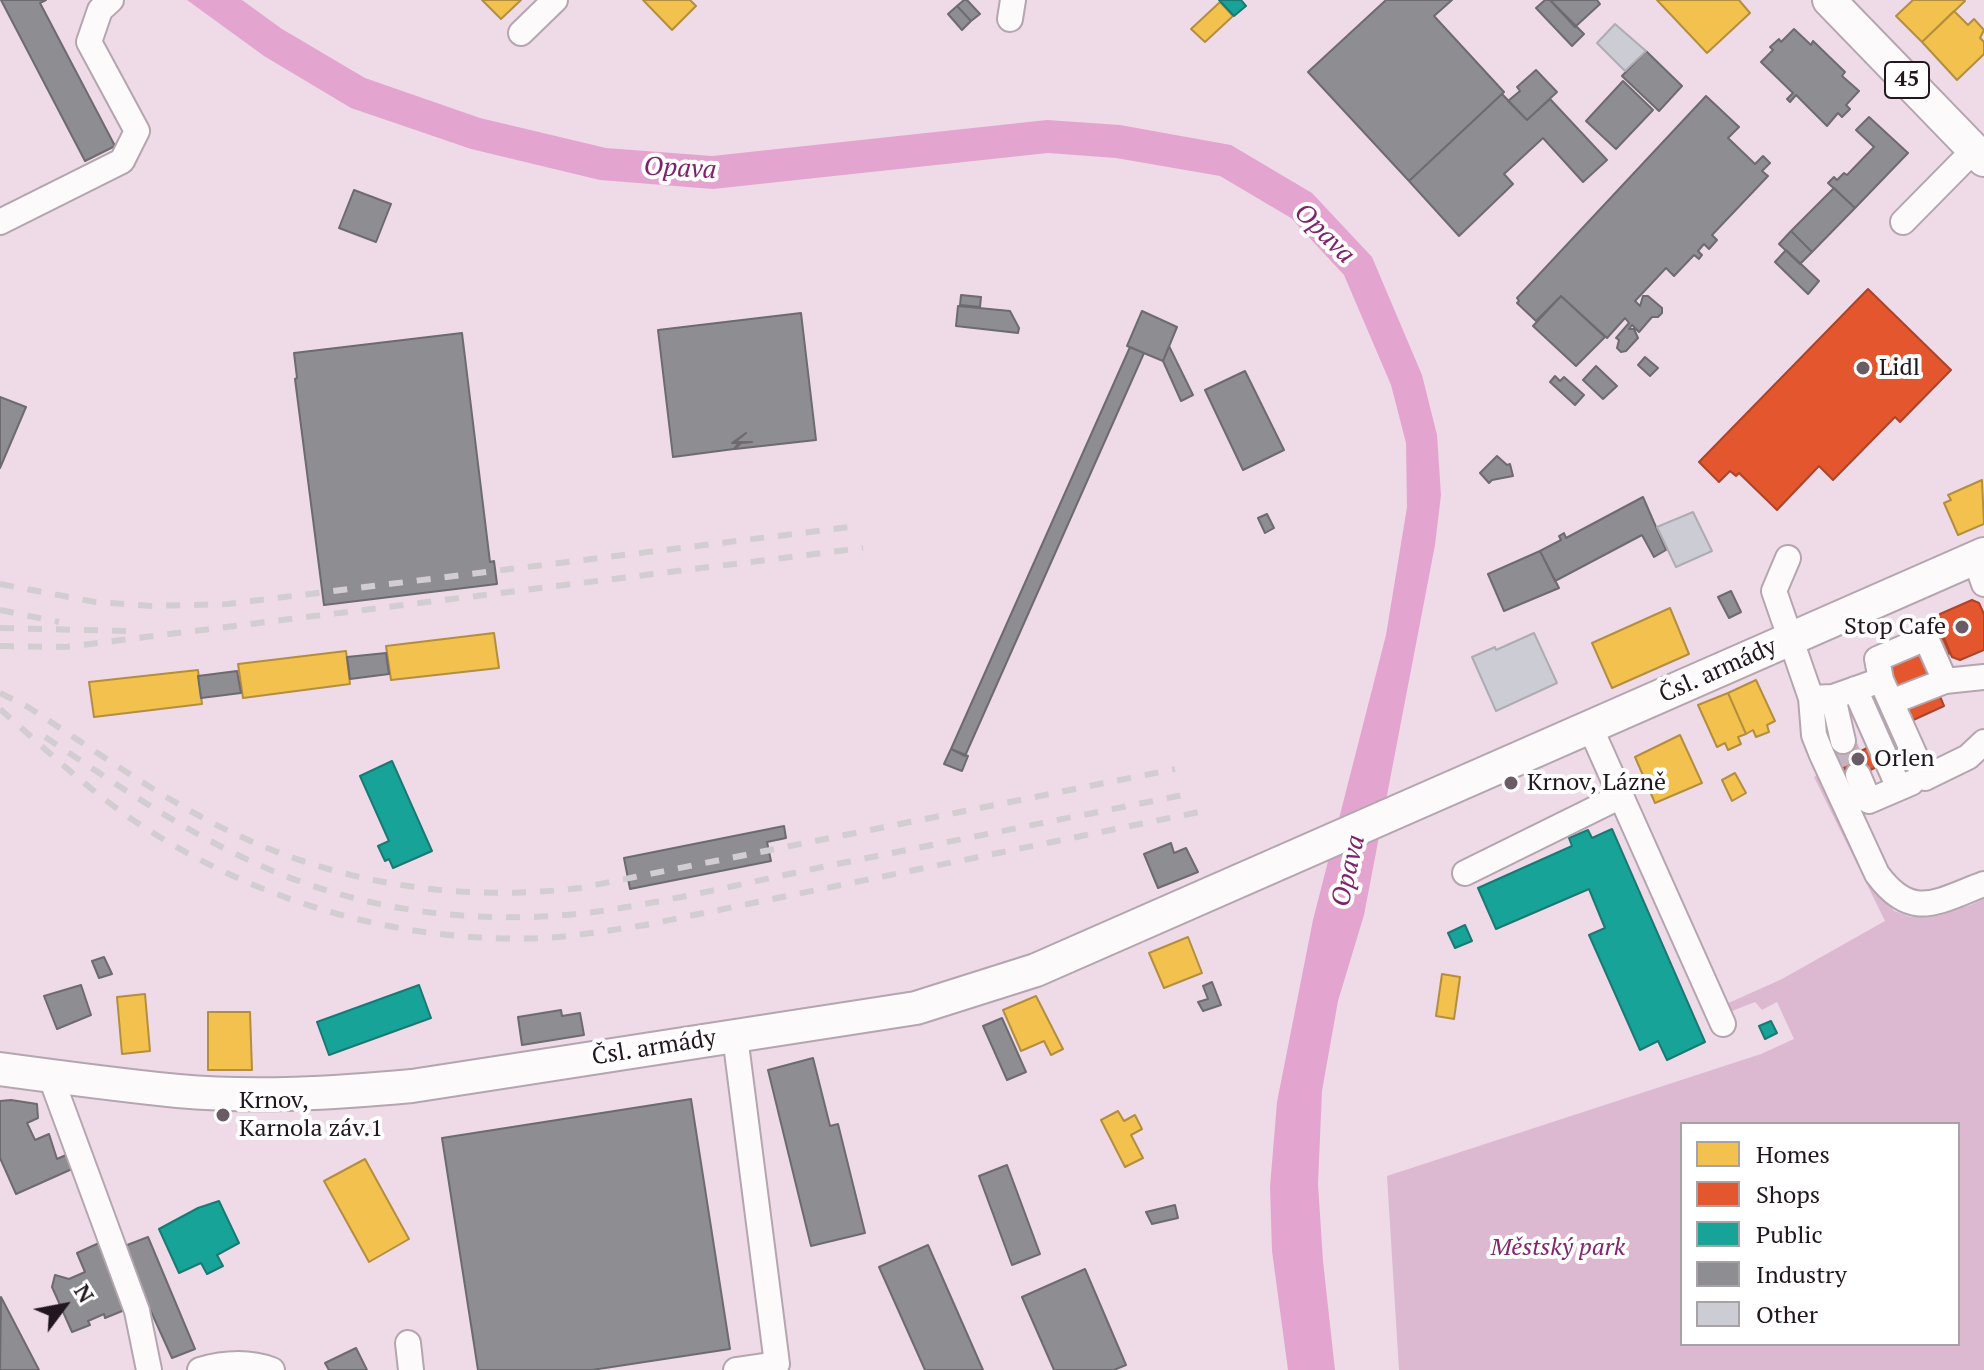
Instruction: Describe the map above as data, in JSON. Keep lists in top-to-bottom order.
{
  "streets": {
    "main road": ["45", "Čsl. armády"]
  },
  "water": ["Opava"],
  "parks": ["Městský park"],
  "places": [
    "Lidl",
    "Stop Cafe",
    "Orlen",
    "Krnov, Lázně",
    "Krnov, Karnola záv.1"
  ],
  "legend": [
    "Homes",
    "Shops",
    "Public",
    "Industry",
    "Other"
  ],
  "north": "top right"
}
